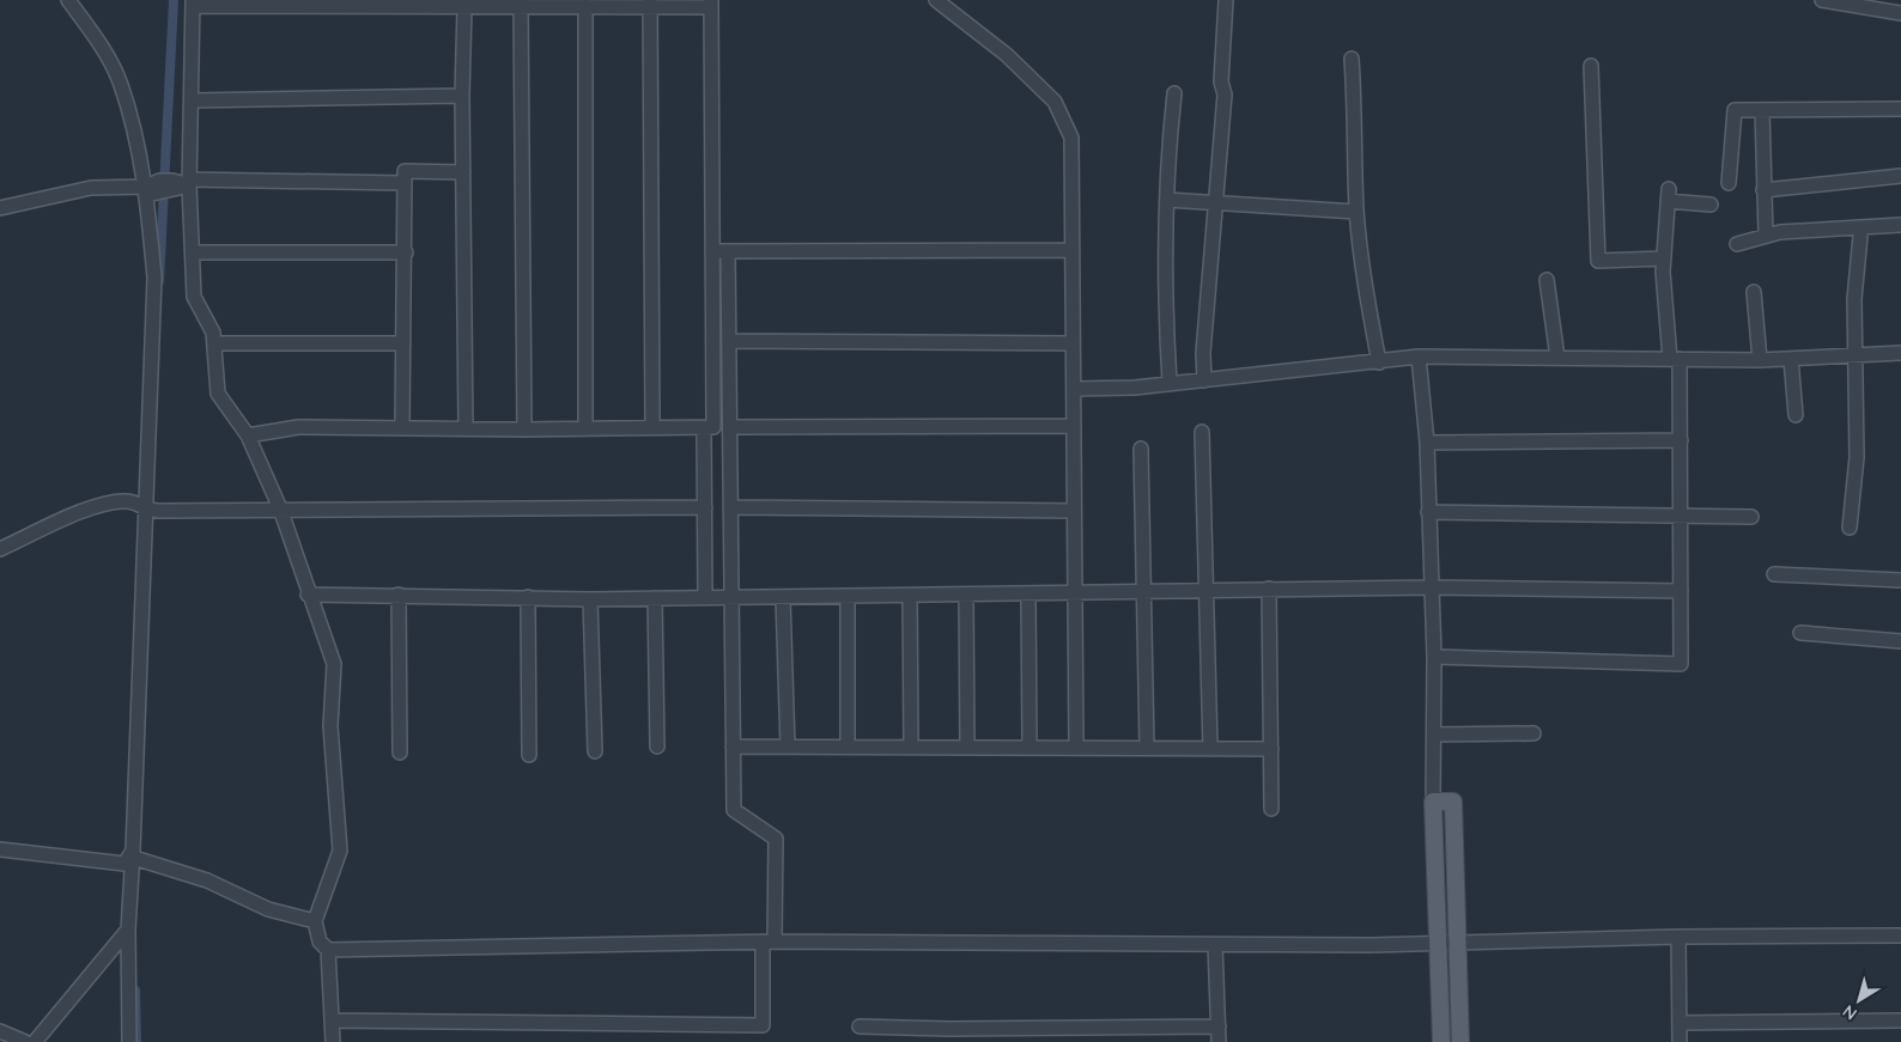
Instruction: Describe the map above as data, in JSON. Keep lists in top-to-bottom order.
{
  "north": "bottom left"
}
